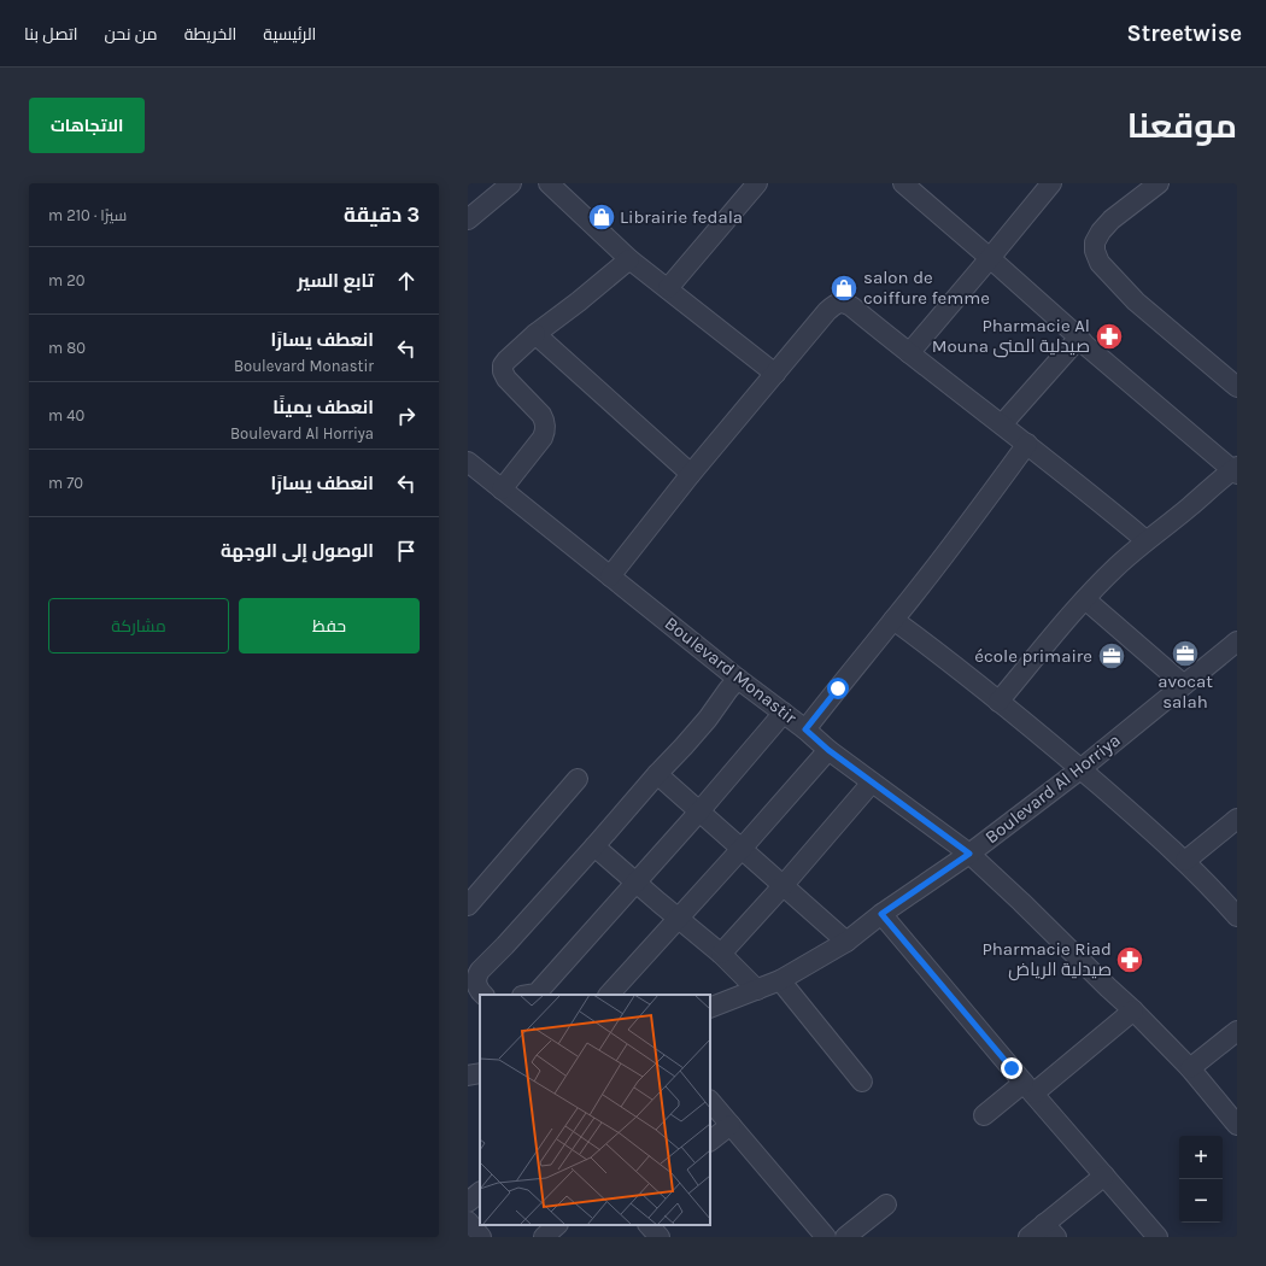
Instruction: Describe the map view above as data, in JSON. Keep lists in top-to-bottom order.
{
  "streets": {
    "street": ["Boulevard Monastir", "Boulevard Al Horriya"]
  },
  "crossings": [
    ["Boulevard Monastir", "Boulevard Al Horriya"]
  ],
  "places": {
    "shop": ["Librairie fedala", "salon de coiffure femme"],
    "pharmacy": ["Pharmacie Al Mouna صيدلية المنى", "Pharmacie Riad صيدلية الرياض"],
    "office": ["avocat salah", "école primaire"]
  },
  "page": {
    "header": "Streetwise",
    "nav": [
      "الرئيسية",
      "الخريطة",
      "من نحن",
      "اتصل بنا"
    ],
    "title": "موقعنا",
    "buttons": [
      "الاتجاهات",
      ["حفظ", "مشاركة"]
    ],
    "heading": ["3 دقيقة", "سيرًا · 210 m"],
    "list": [
      ["تابع السير", "20 m"],
      ["انعطف يسارًا", "Boulevard Monastir", "80 m"],
      ["انعطف يمينًا", "Boulevard Al Horriya", "40 m"],
      ["انعطف يسارًا", "70 m"],
      "الوصول إلى الوجهة"
    ],
    "map_buttons": ["+", "−"]
  }
}
